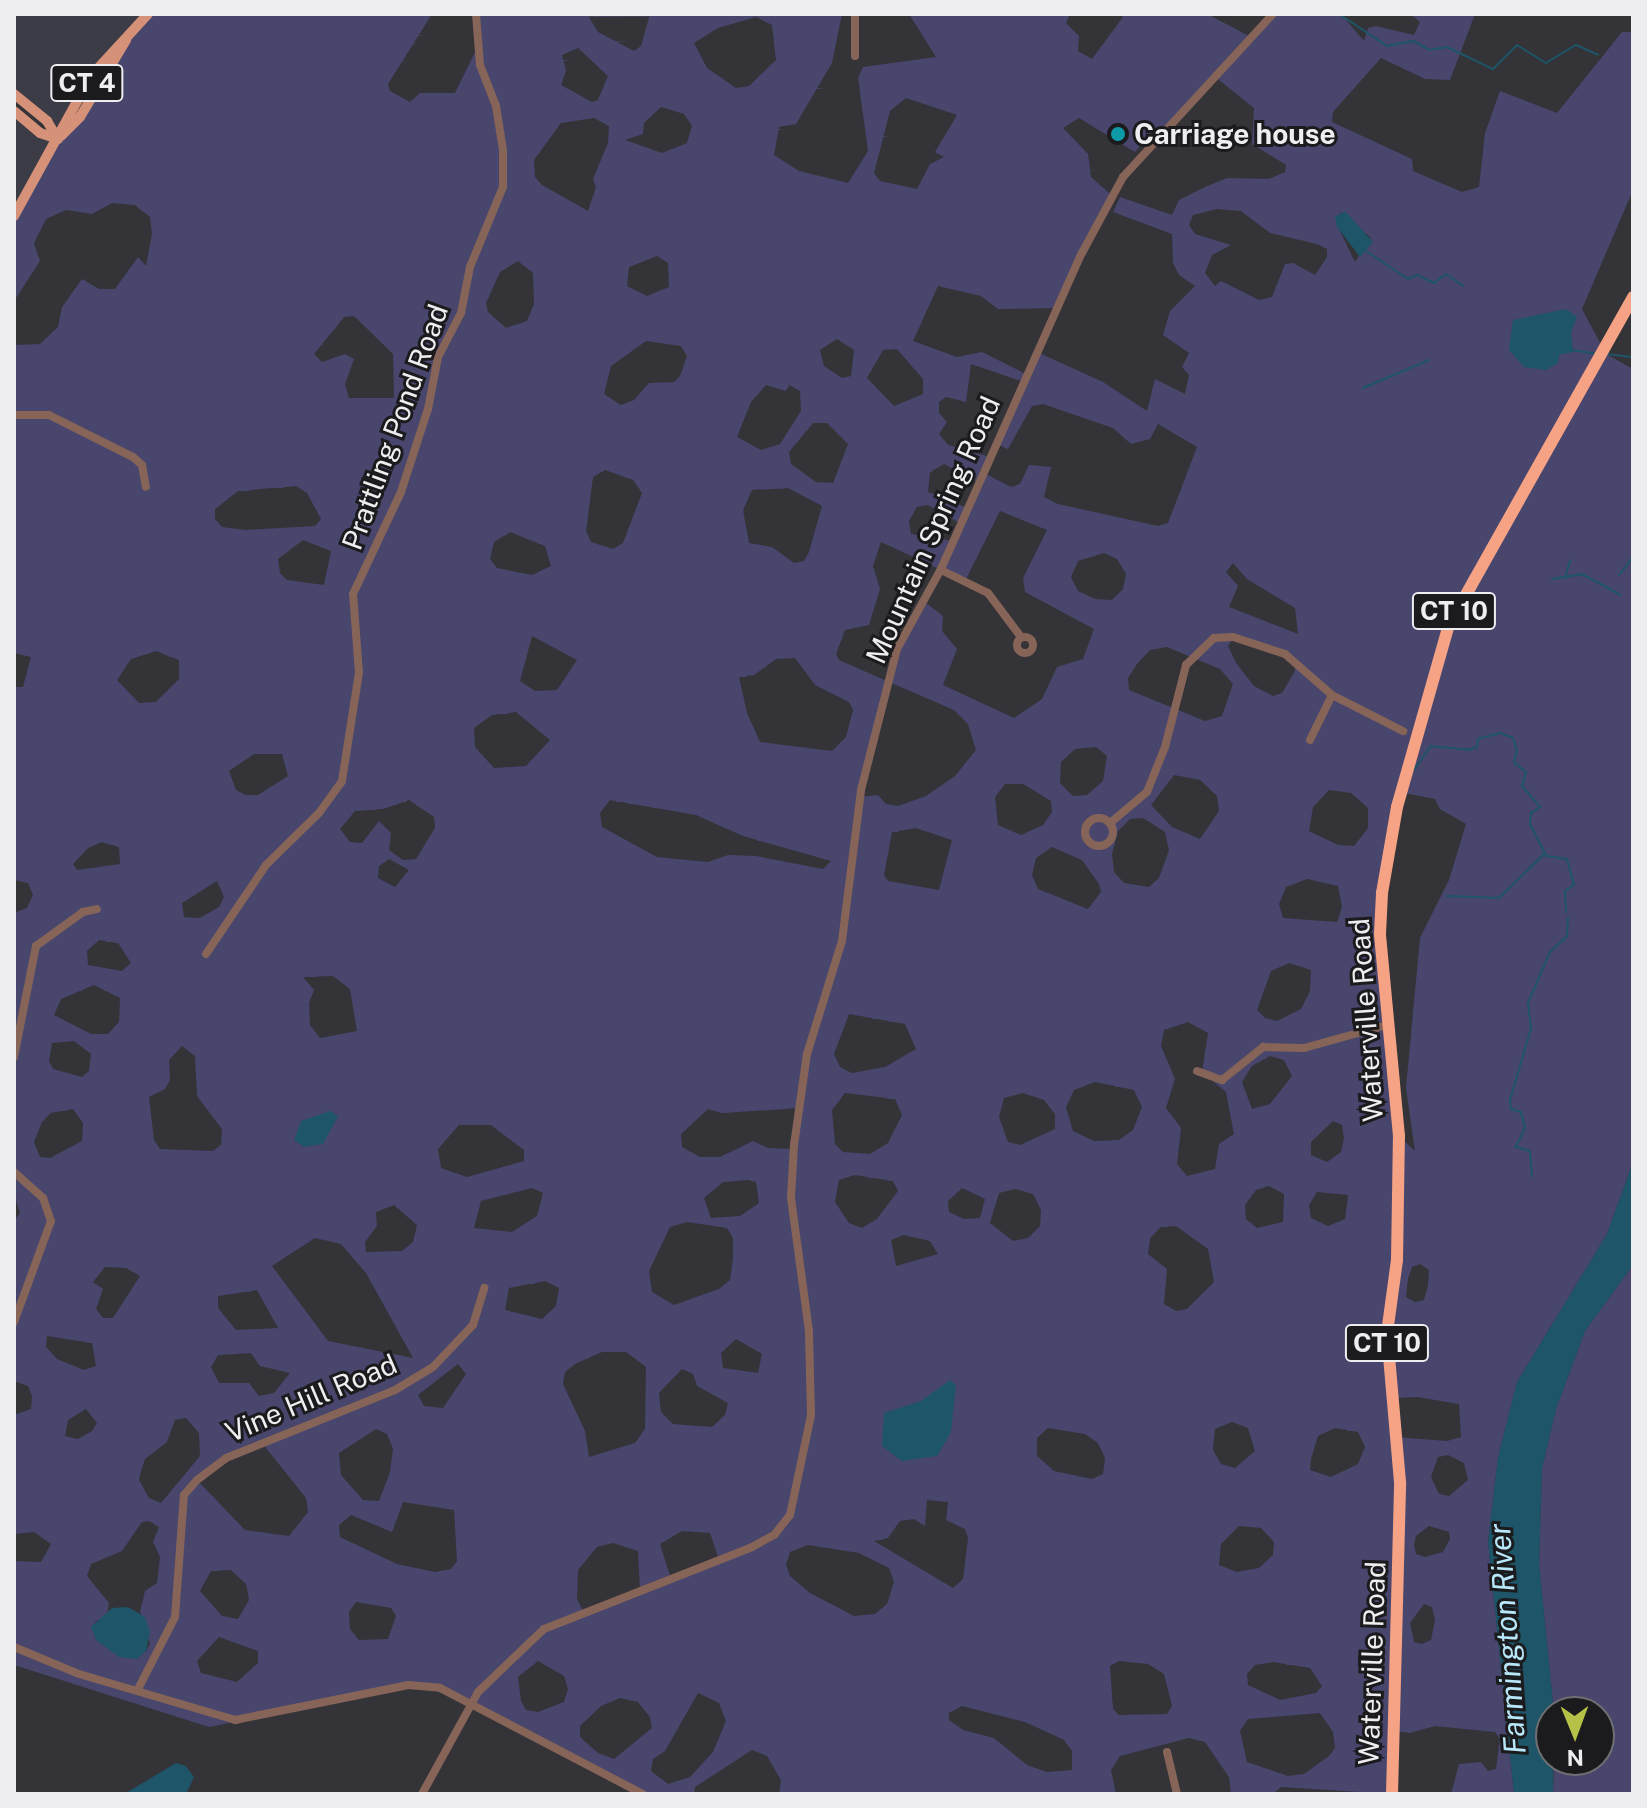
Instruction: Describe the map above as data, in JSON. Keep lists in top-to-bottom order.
{
  "streets": {
    "highway": ["CT 10", "Waterville Road"],
    "main road": ["CT 4"],
    "street": ["Prattling Pond Road", "Mountain Spring Road", "Vine Hill Road"]
  },
  "water": ["Farmington River"],
  "places": ["Carriage house"],
  "north": "bottom"
}
